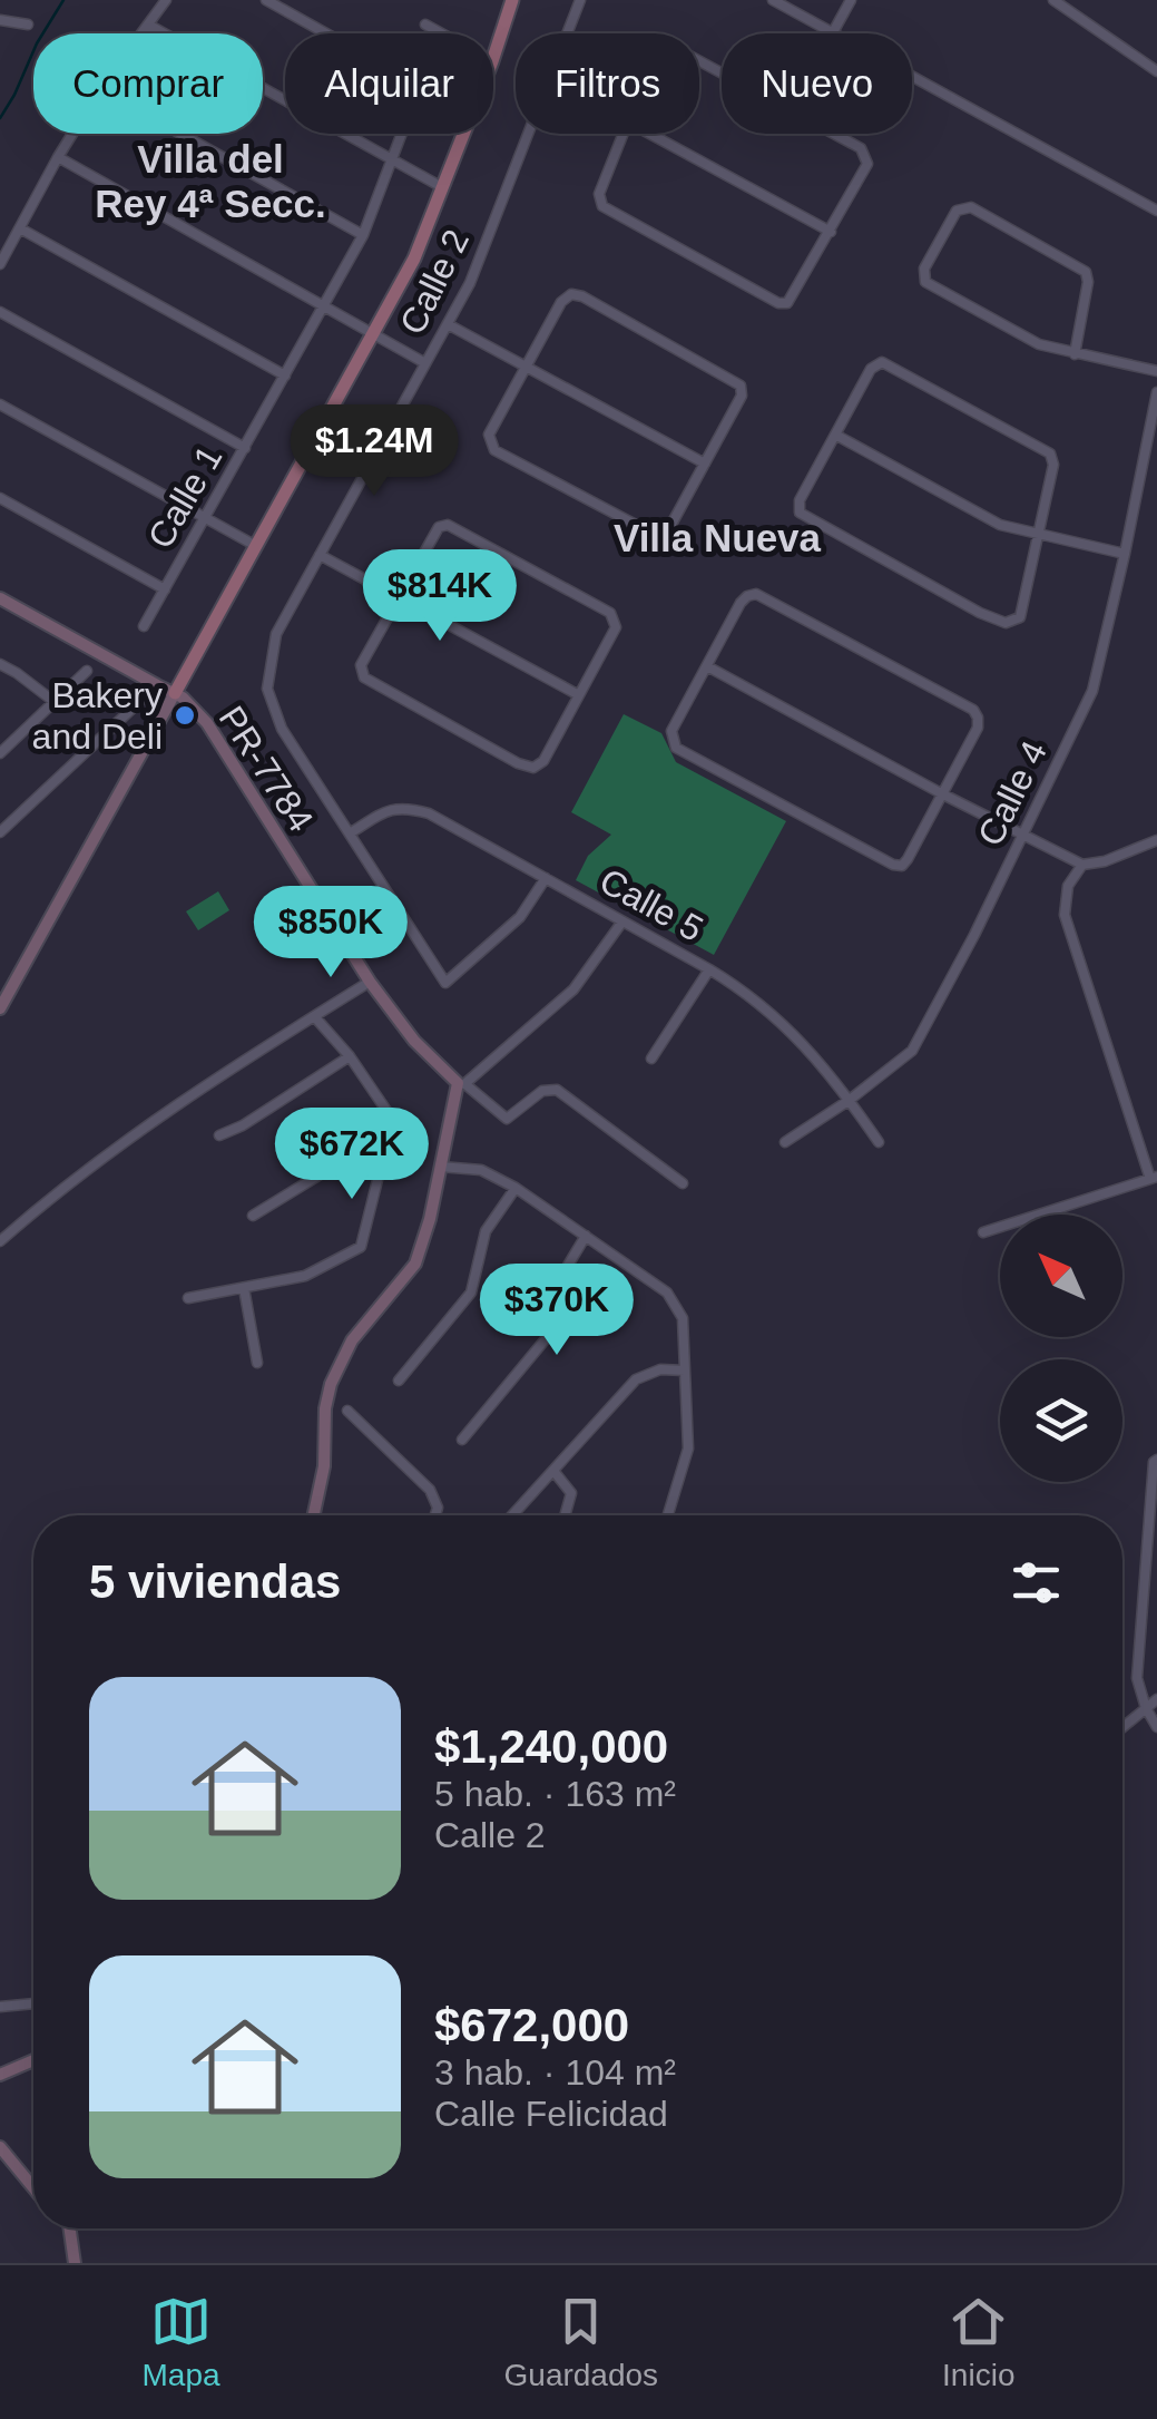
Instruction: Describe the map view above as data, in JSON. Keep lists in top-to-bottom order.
{
  "streets": {
    "street": [
      "Calle 2",
      "Calle 1",
      "PR-7784",
      "Calle 4",
      "Calle 5"
    ]
  },
  "crossings": [
    ["Calle 2", "Calle 5"],
    ["Calle 4", "Calle 5"]
  ],
  "districts": ["Villa del Rey 4ª Secc.", "Villa Nueva"],
  "places": ["Bakery and Deli"],
  "north": "top left",
  "page": {
    "chip": [
      "Comprar",
      "Alquilar",
      "Filtros",
      "Nuevo"
    ],
    "price": [
      "$1.24M",
      "$814K",
      "$850K",
      "$672K",
      "$370K"
    ],
    "heading": "5 viviendas",
    "list": [
      {
        "name": "$1,240,000",
        "note": "5 hab. · 163 m² · Calle 2"
      },
      {
        "name": "$672,000",
        "note": "3 hab. · 104 m² · Calle Felicidad"
      }
    ],
    "tabs": ["Mapa", "Guardados", "Inicio"]
  }
}
